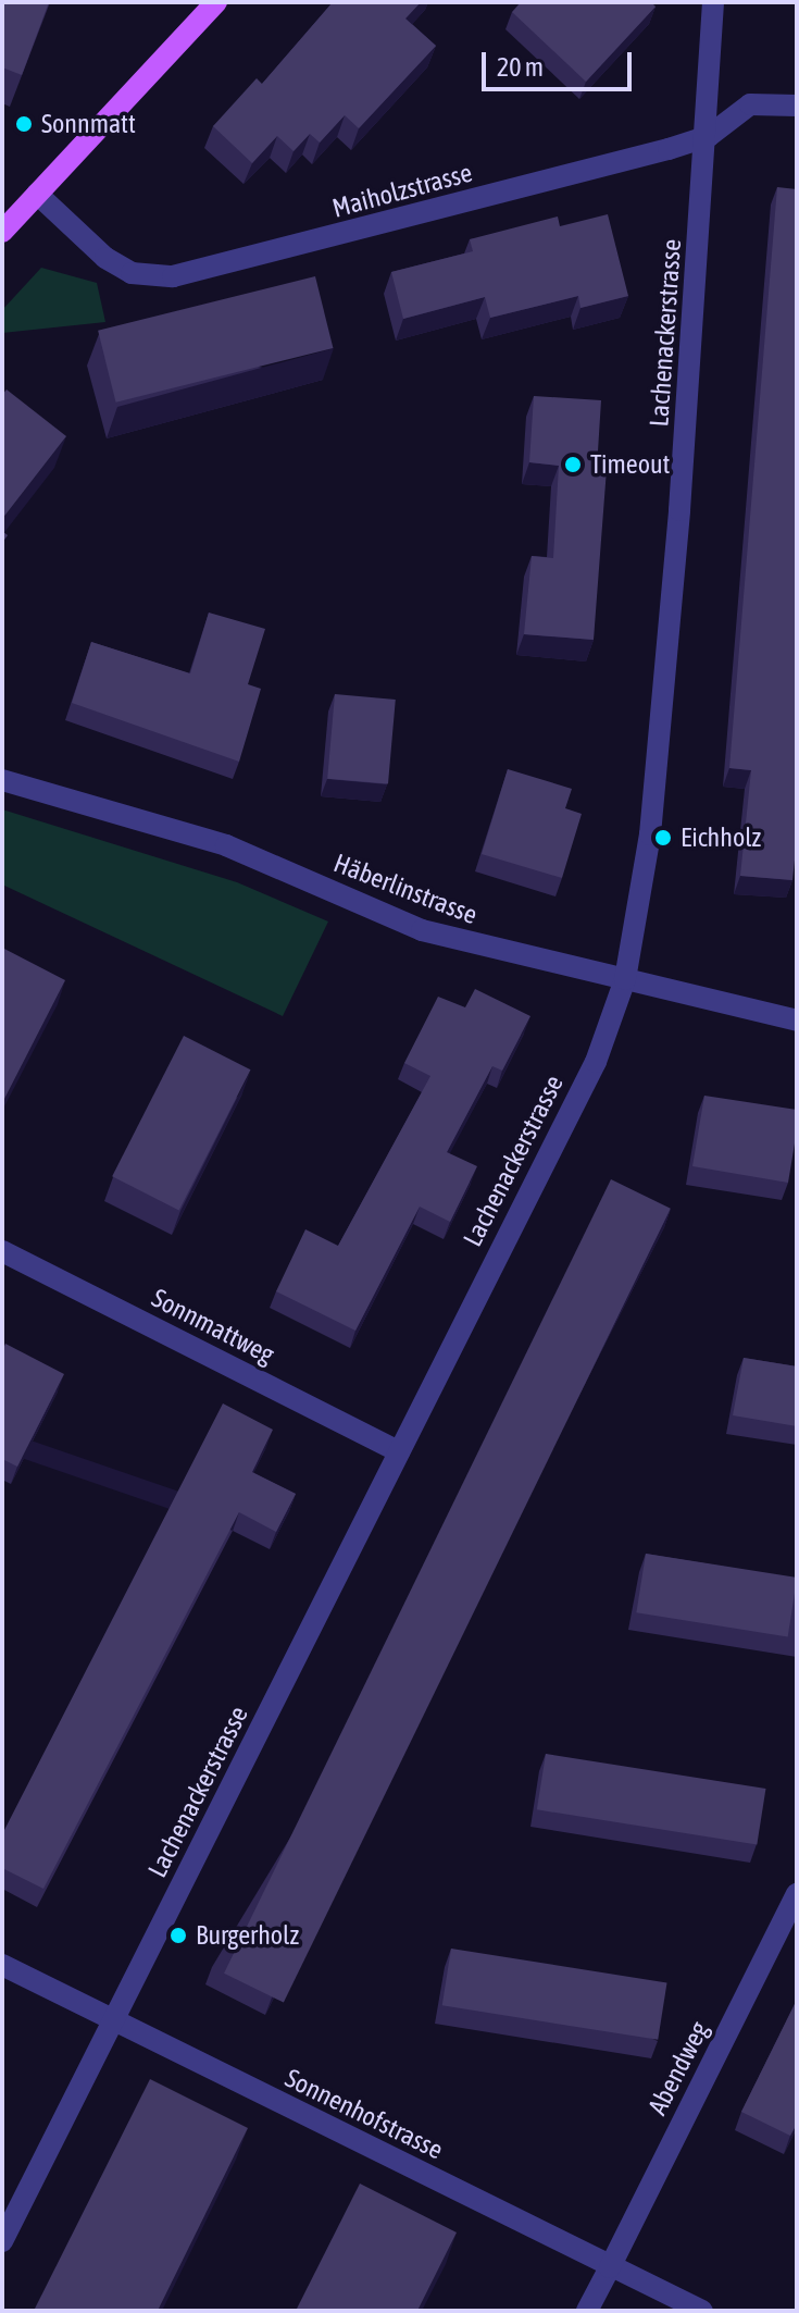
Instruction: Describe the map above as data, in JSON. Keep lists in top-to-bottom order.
{
  "streets": {
    "street": [
      "Maiholzstrasse",
      "Lachenackerstrasse",
      "Häberlinstrasse",
      "Sonnmattweg",
      "Abendweg",
      "Sonnenhofstrasse"
    ]
  },
  "crossings": [
    ["Maiholzstrasse", "Lachenackerstrasse"],
    ["Lachenackerstrasse", "Häberlinstrasse"],
    ["Lachenackerstrasse", "Sonnmattweg"],
    ["Lachenackerstrasse", "Sonnenhofstrasse"],
    ["Abendweg", "Sonnenhofstrasse"]
  ],
  "places": [
    "Sonnmatt",
    "Timeout",
    "Eichholz",
    "Burgerholz"
  ],
  "scale_bar": "20 m"
}
